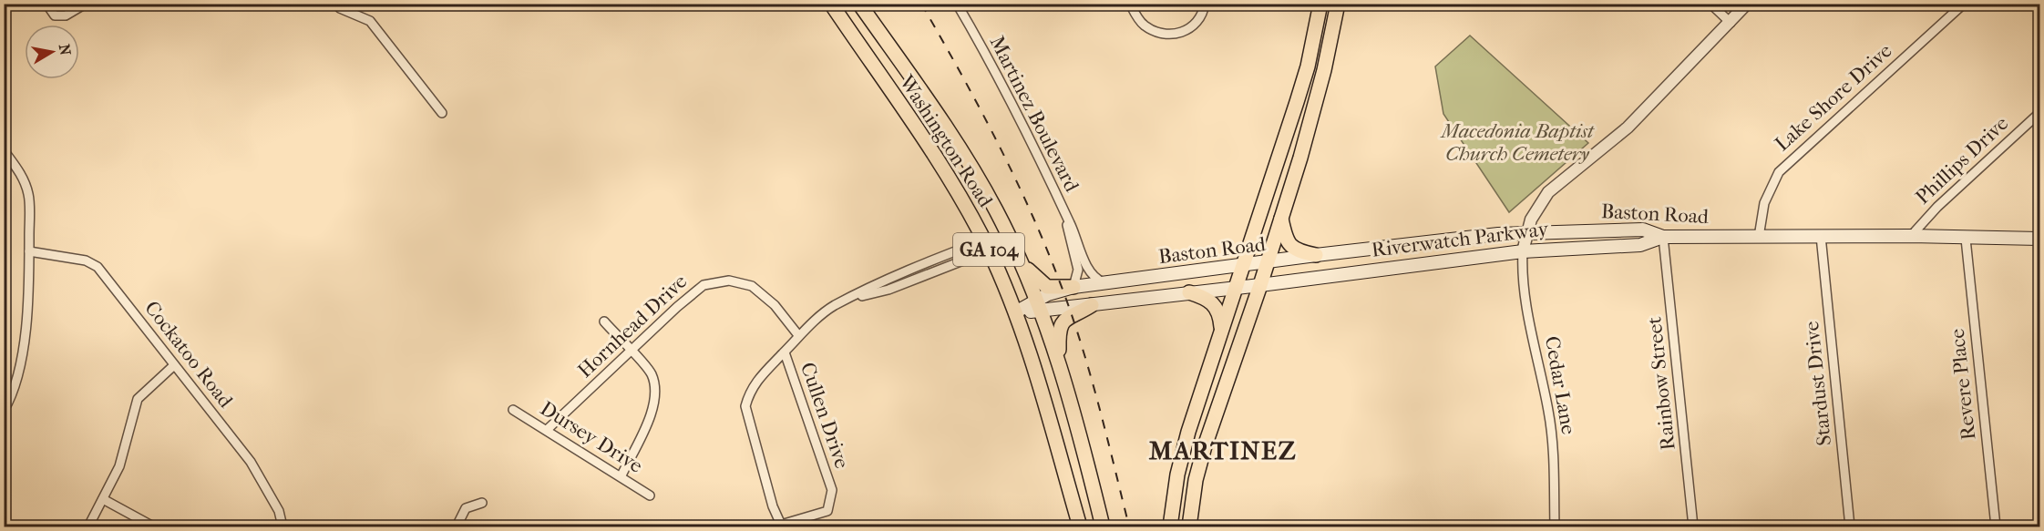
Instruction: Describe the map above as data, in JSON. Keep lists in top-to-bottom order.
{
  "streets": {
    "main road": [
      "Washington Road",
      "Baston Road",
      "Riverwatch Parkway",
      "GA 104"
    ],
    "street": [
      "Lake Shore Drive",
      "Martinez Boulevard",
      "Phillips Drive",
      "Hornhead Drive",
      "Cockatoo Road",
      "Rainbow Street",
      "Stardust Drive",
      "Revere Place",
      "Cedar Lane",
      "Cullen Drive",
      "Dursey Drive"
    ]
  },
  "crossings": [
    ["Lake Shore Drive", "Baston Road"],
    ["Martinez Boulevard", "Baston Road"],
    ["Washington Road", "Baston Road"],
    ["Washington Road", "Riverwatch Parkway"],
    ["Phillips Drive", "Baston Road"],
    ["Baston Road", "Riverwatch Parkway"],
    ["Baston Road", "Rainbow Street"],
    ["Baston Road", "Stardust Drive"],
    ["Baston Road", "Revere Place"],
    ["Riverwatch Parkway", "Rainbow Street"],
    ["Riverwatch Parkway", "Cedar Lane"],
    ["Hornhead Drive", "Dursey Drive"]
  ],
  "districts": ["MARTINEZ"],
  "parks": ["Macedonia Baptist Church Cemetery"],
  "north": "right"
}
